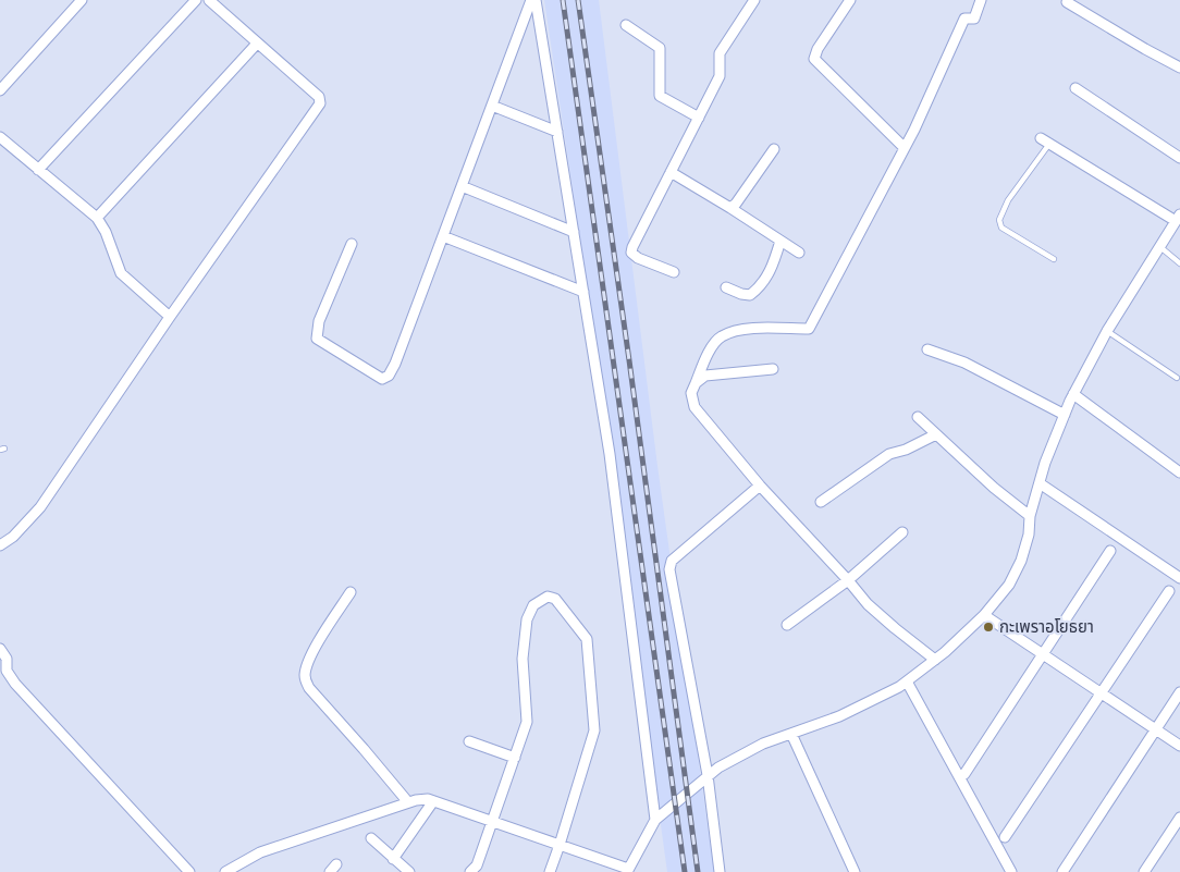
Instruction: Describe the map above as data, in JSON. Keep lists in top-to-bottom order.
{
  "places": ["กะเพราอโยธยา"]
}
